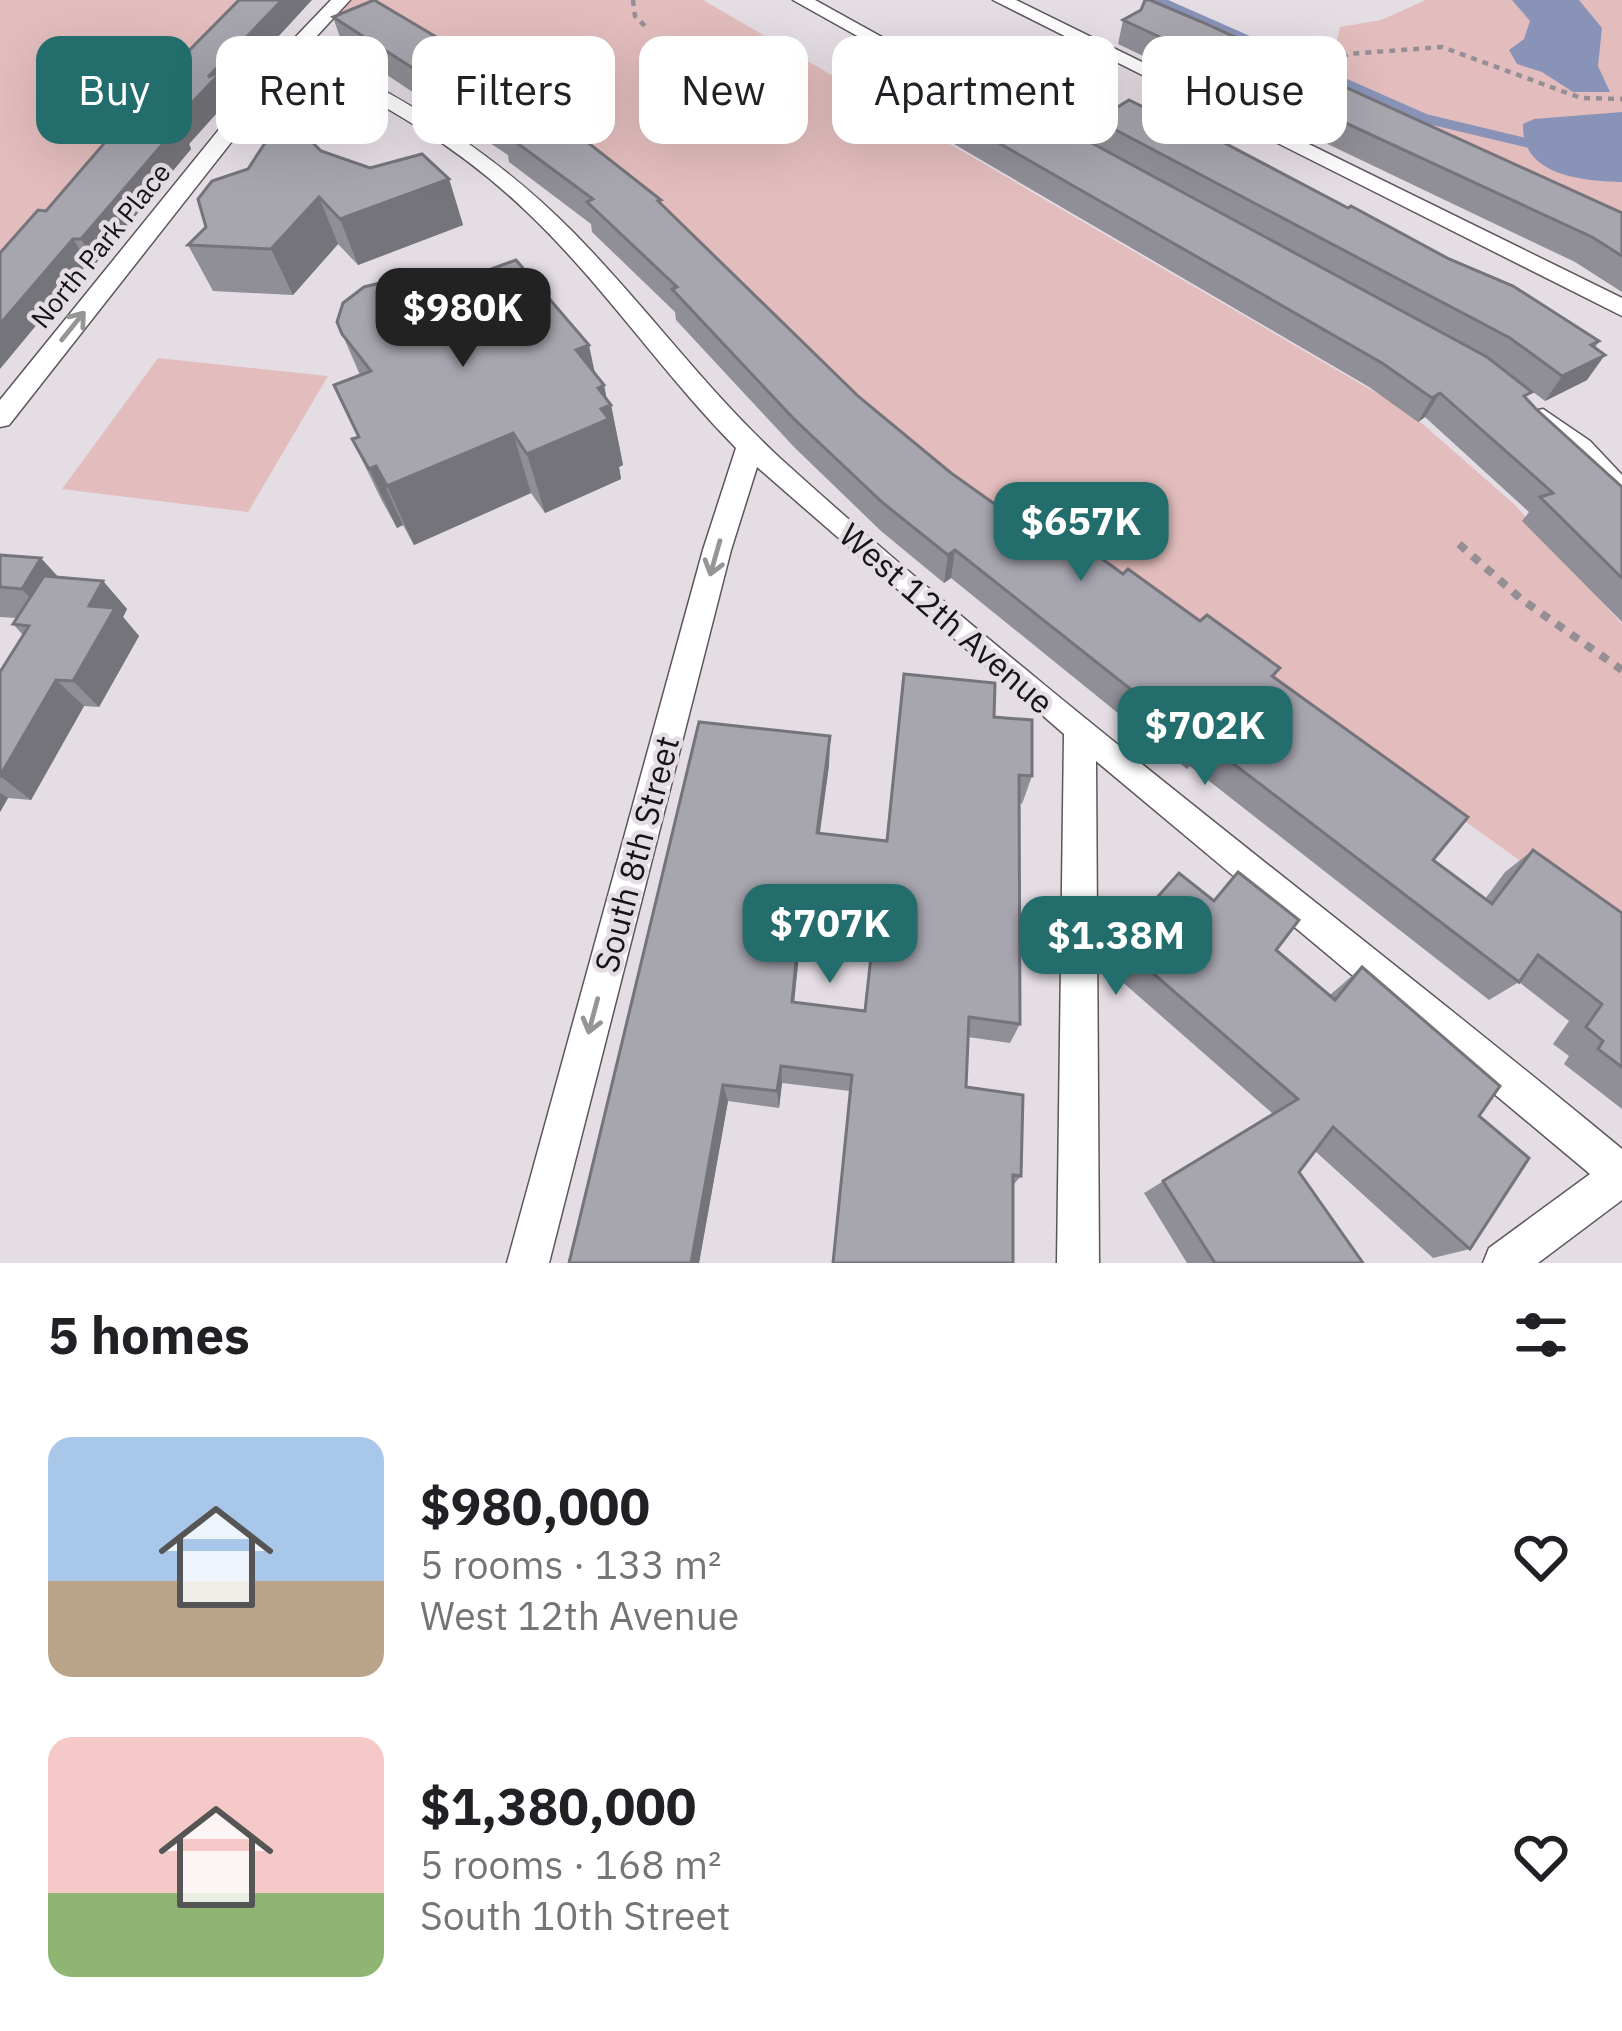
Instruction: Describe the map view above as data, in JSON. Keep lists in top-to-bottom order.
{
  "streets": {
    "street": ["North Park Place", "West 12th Avenue", "South 8th Street"]
  },
  "crossings": [
    ["West 12th Avenue", "South 8th Street"]
  ],
  "one_way": ["North Park Place", "South 8th Street"],
  "page": {
    "chip": [
      "Buy",
      "Rent",
      "Filters",
      "New",
      "Apartment",
      "House"
    ],
    "price": [
      "$980K",
      "$657K",
      "$702K",
      "$707K",
      "$1.38M"
    ],
    "heading": "5 homes",
    "list": [
      {
        "name": "$980,000",
        "note": "5 rooms · 133 m² · West 12th Avenue"
      },
      {
        "name": "$1,380,000",
        "note": "5 rooms · 168 m² · South 10th Street"
      }
    ]
  }
}
